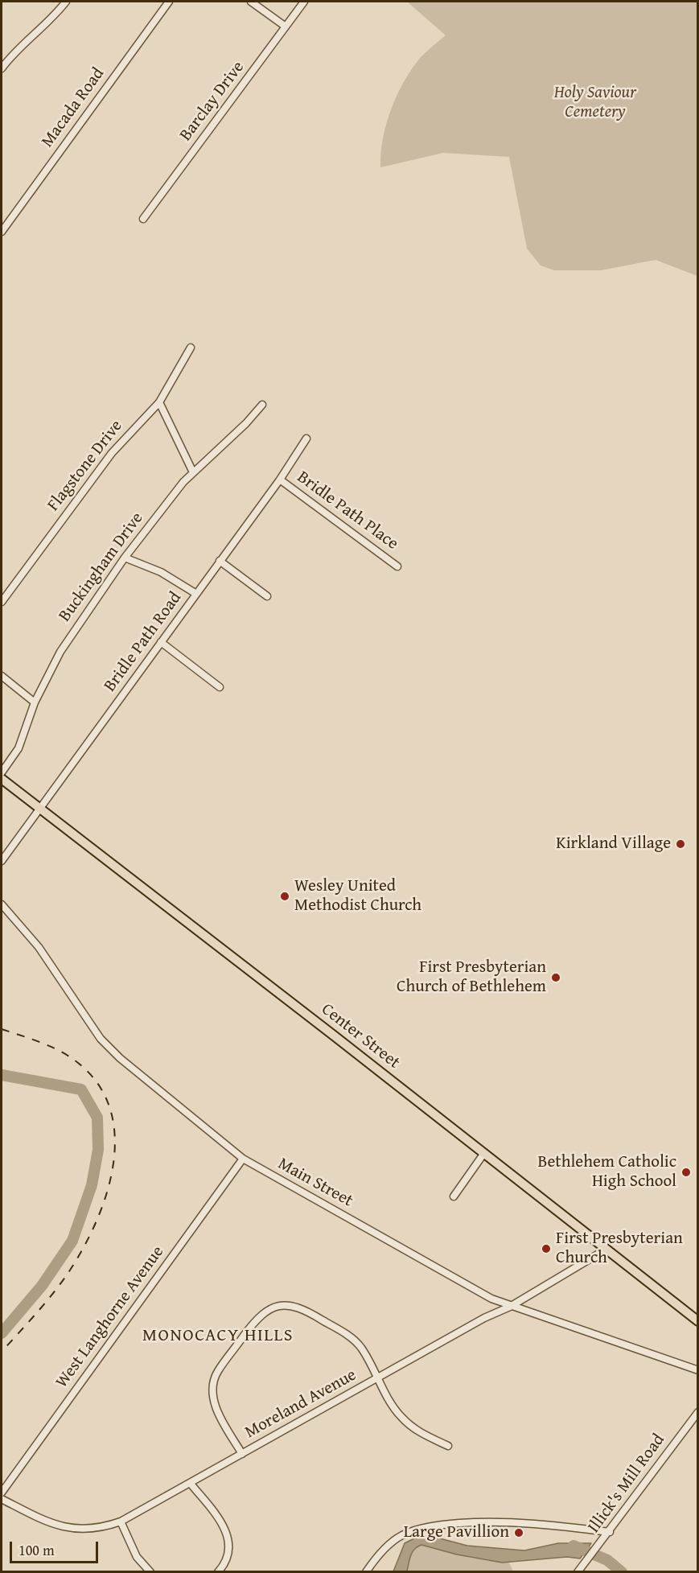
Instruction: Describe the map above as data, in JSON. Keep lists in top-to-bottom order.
{
  "streets": {
    "main road": ["Center Street"],
    "street": [
      "Barclay Drive",
      "Macada Road",
      "Flagstone Drive",
      "Bridle Path Place",
      "Buckingham Drive",
      "Bridle Path Road",
      "Main Street",
      "West Langhorne Avenue",
      "Moreland Avenue",
      "Illick's Mill Road"
    ]
  },
  "crossings": [
    ["Bridle Path Place", "Bridle Path Road"],
    ["Bridle Path Road", "Center Street"],
    ["Center Street", "Moreland Avenue"],
    ["Main Street", "West Langhorne Avenue"],
    ["Main Street", "Moreland Avenue"]
  ],
  "districts": ["MONOCACY HILLS"],
  "parks": ["Holy Saviour Cemetery"],
  "places": [
    "Kirkland Village",
    "Wesley United Methodist Church",
    "First Presbyterian Church of Bethlehem",
    "Bethlehem Catholic High School",
    "First Presbyterian Church",
    "Large Pavillion"
  ],
  "scale_bar": "100 m"
}
